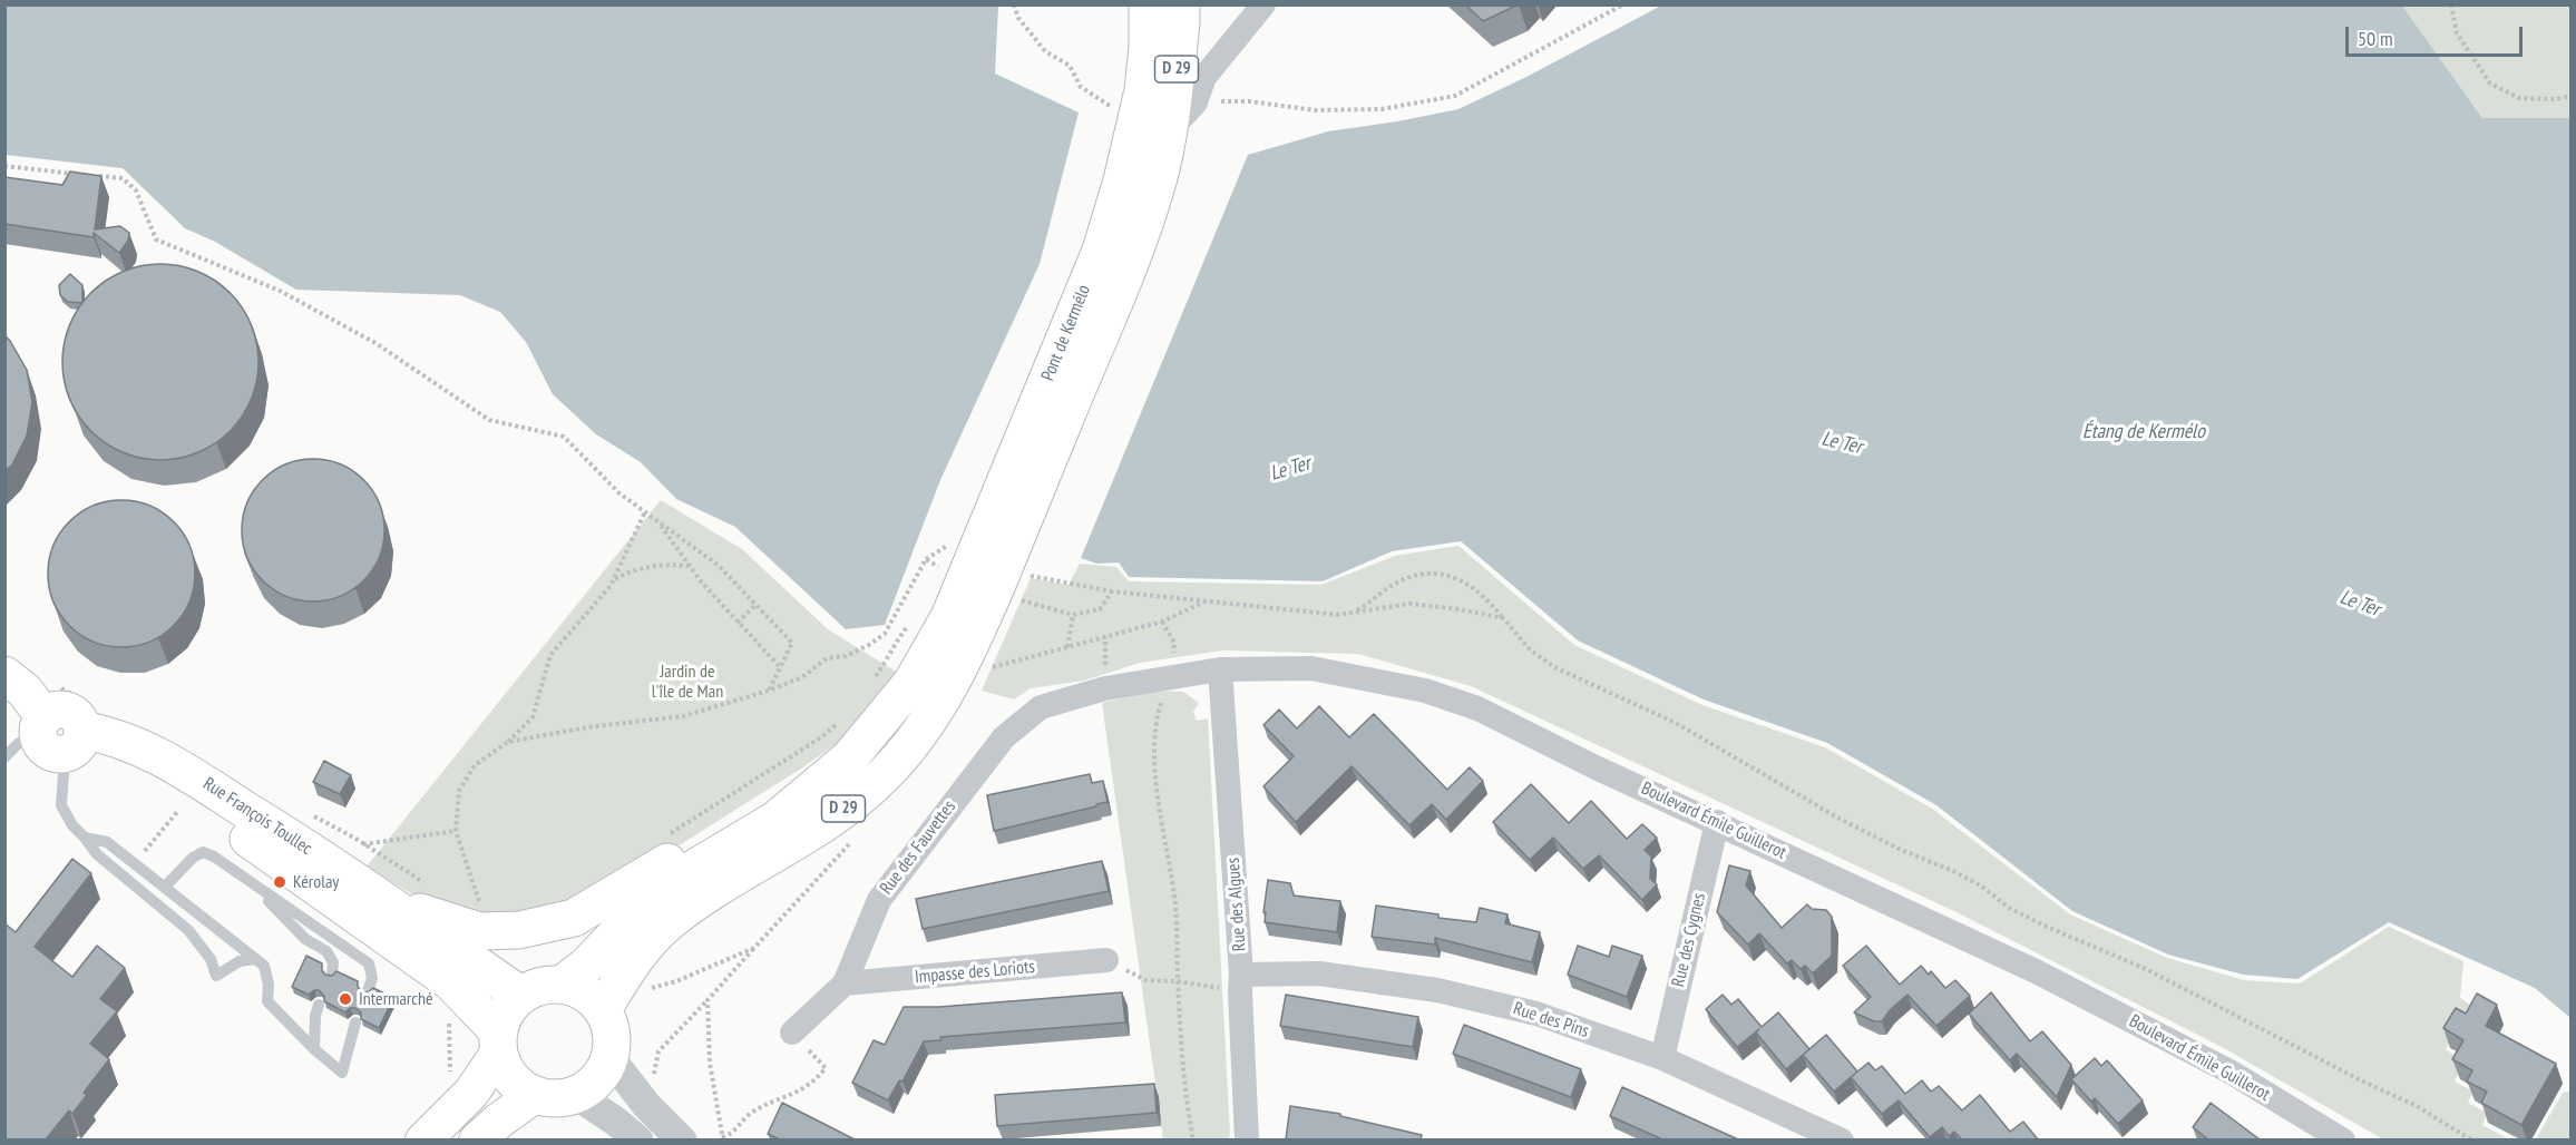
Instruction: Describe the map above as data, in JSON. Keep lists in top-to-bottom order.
{
  "streets": {
    "main road": ["D 29", "Pont de Kermélo", "Rue François Toullec"],
    "street": [
      "Boulevard Émile Guillerot",
      "Rue des Fauvettes",
      "Rue des Algues",
      "Rue des Cygnes",
      "Impasse des Loriots",
      "Rue des Pins"
    ]
  },
  "crossings": [
    ["D 29", "Pont de Kermélo"],
    ["D 29", "Rue François Toullec"],
    ["Boulevard Émile Guillerot", "Rue des Fauvettes"],
    ["Boulevard Émile Guillerot", "Rue des Algues"],
    ["Boulevard Émile Guillerot", "Rue des Cygnes"],
    ["Rue des Fauvettes", "Impasse des Loriots"],
    ["Rue des Algues", "Rue des Pins"],
    ["Rue des Cygnes", "Rue des Pins"]
  ],
  "water": ["Étang de Kermélo", "Le Ter"],
  "parks": ["Jardin de l'île de Man"],
  "places": ["Kérolay", "Intermarché"],
  "scale_bar": "50 m"
}
